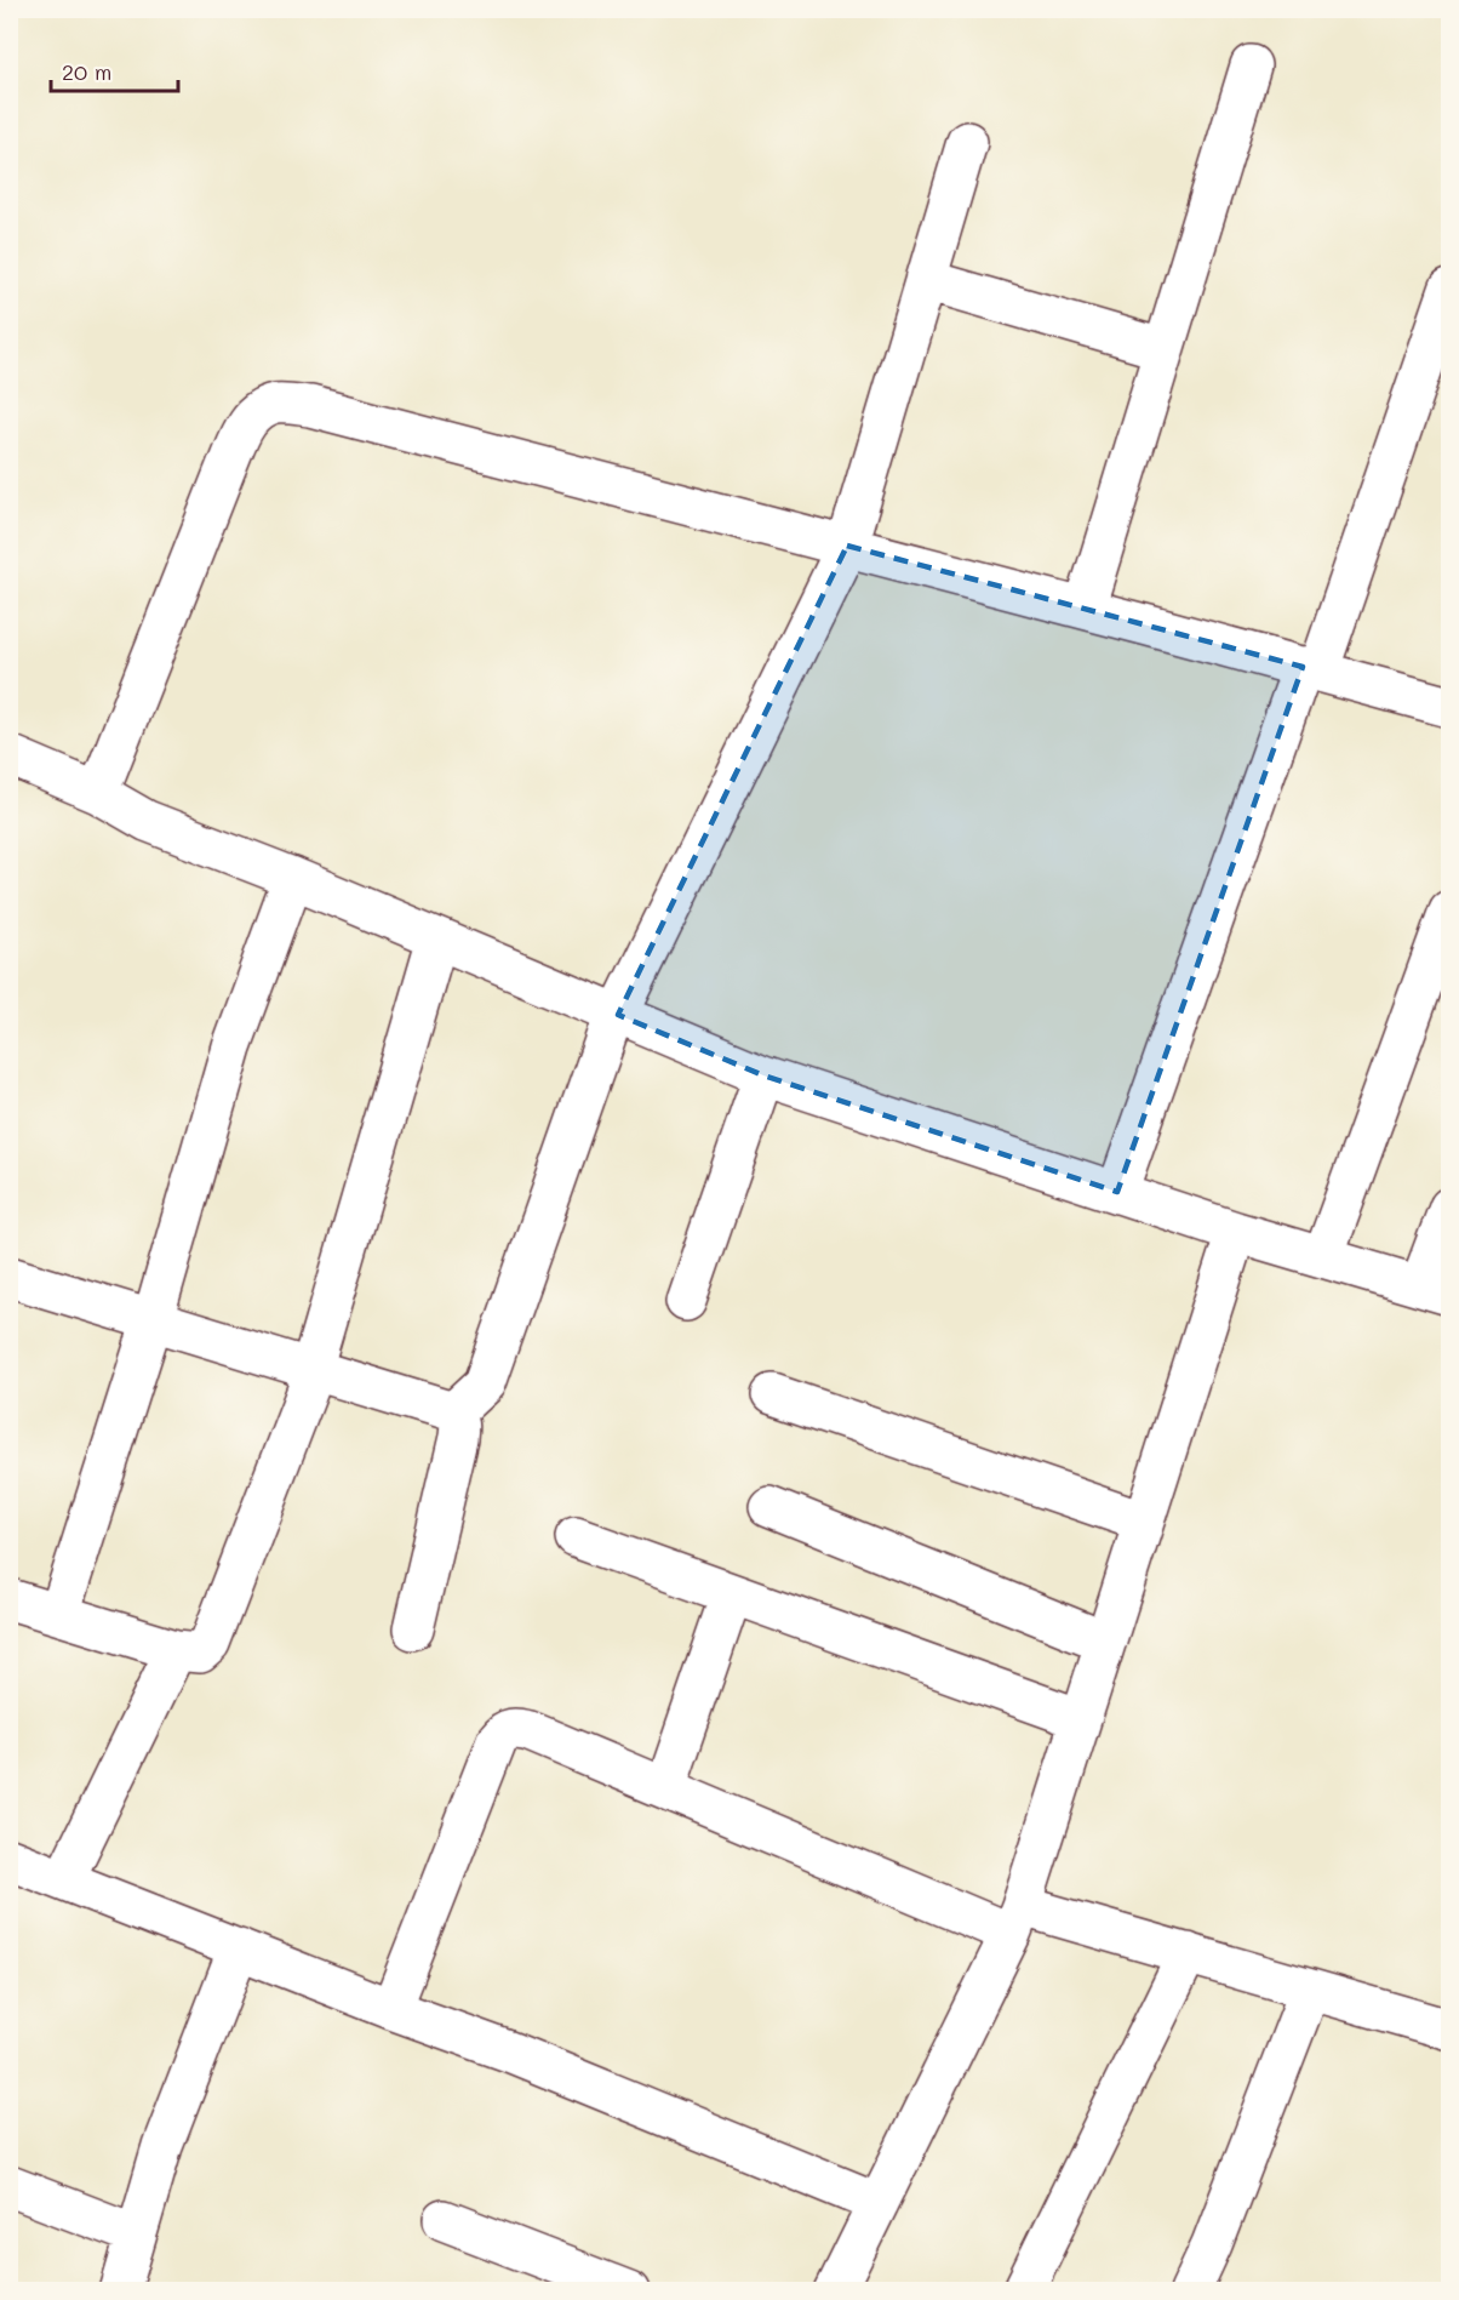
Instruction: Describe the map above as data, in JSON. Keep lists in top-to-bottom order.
{
  "scale_bar": "20 m"
}
